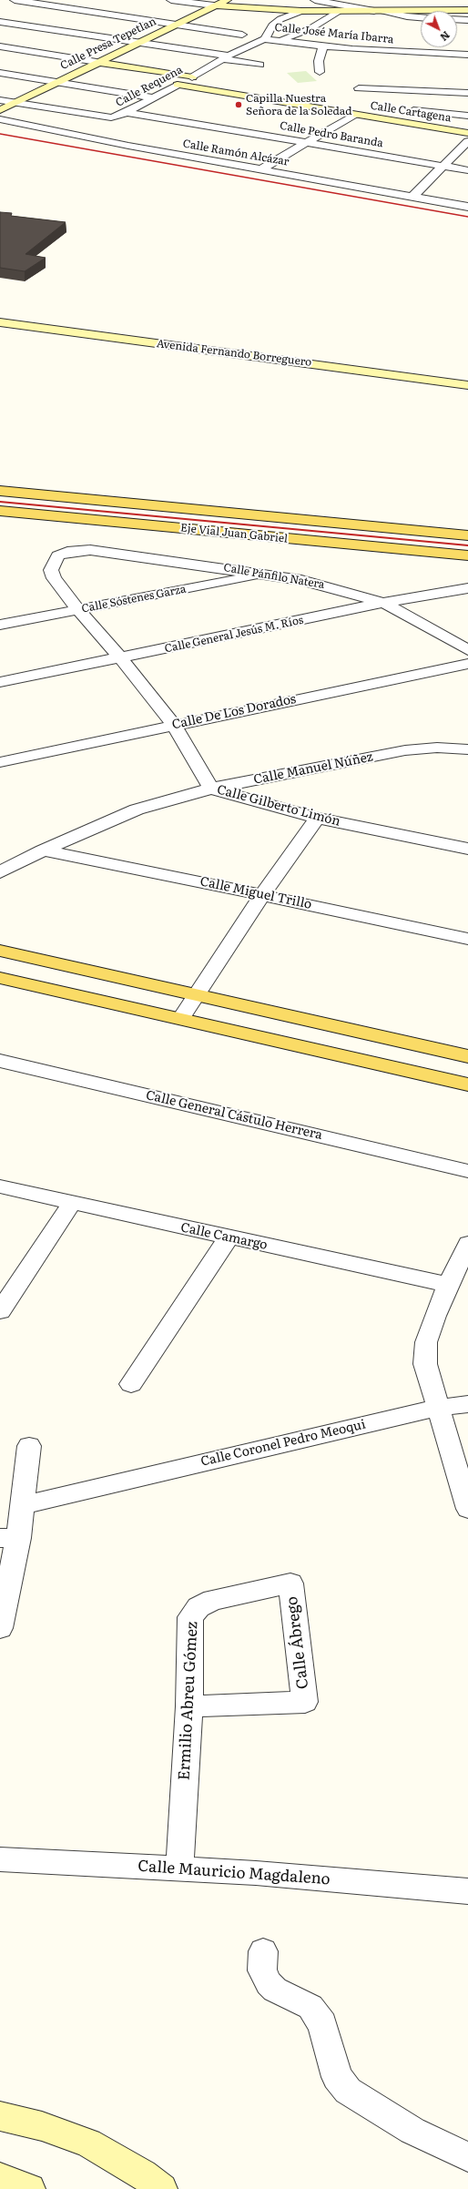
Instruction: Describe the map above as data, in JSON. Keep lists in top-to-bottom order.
{
  "streets": {
    "main road": ["Eje Vial Juan Gabriel"],
    "street": [
      "Calle José María Ibarra",
      "Calle Presa Tepetlan",
      "Calle Requena",
      "Calle Cartagena",
      "Calle Pedro Baranda",
      "Calle Ramón Alcázar",
      "Avenida Fernando Borreguero",
      "Calle Pánfilo Natera",
      "Calle Sóstenes Garza",
      "Calle General Jesús M. Ríos",
      "Calle De Los Dorados",
      "Calle Manuel Núñez",
      "Calle Gilberto Limón",
      "Calle Miguel Trillo",
      "Calle General Cástulo Herrera",
      "Calle Camargo",
      "Calle Coronel Pedro Meoqui",
      "Calle Ábrego",
      "Ermilio Abreu Gómez",
      "Calle Mauricio Magdaleno"
    ]
  },
  "crossings": [
    ["Calle José María Ibarra", "Calle Requena"],
    ["Calle Presa Tepetlan", "Calle Requena"],
    ["Calle Requena", "Calle Cartagena"],
    ["Calle Requena", "Calle Pedro Baranda"],
    ["Calle Pánfilo Natera", "Calle Sóstenes Garza"],
    ["Calle Pánfilo Natera", "Calle General Jesús M. Ríos"],
    ["Calle Pánfilo Natera", "Calle Gilberto Limón"],
    ["Calle Sóstenes Garza", "Calle Gilberto Limón"],
    ["Calle General Jesús M. Ríos", "Calle Gilberto Limón"],
    ["Calle De Los Dorados", "Calle Gilberto Limón"],
    ["Calle Manuel Núñez", "Calle Gilberto Limón"],
    ["Calle Manuel Núñez", "Calle Miguel Trillo"],
    ["Calle Ábrego", "Ermilio Abreu Gómez"],
    ["Ermilio Abreu Gómez", "Calle Mauricio Magdaleno"]
  ],
  "places": ["Capilla Nuestra Señora de la Soledad"],
  "north": "bottom right"
}
